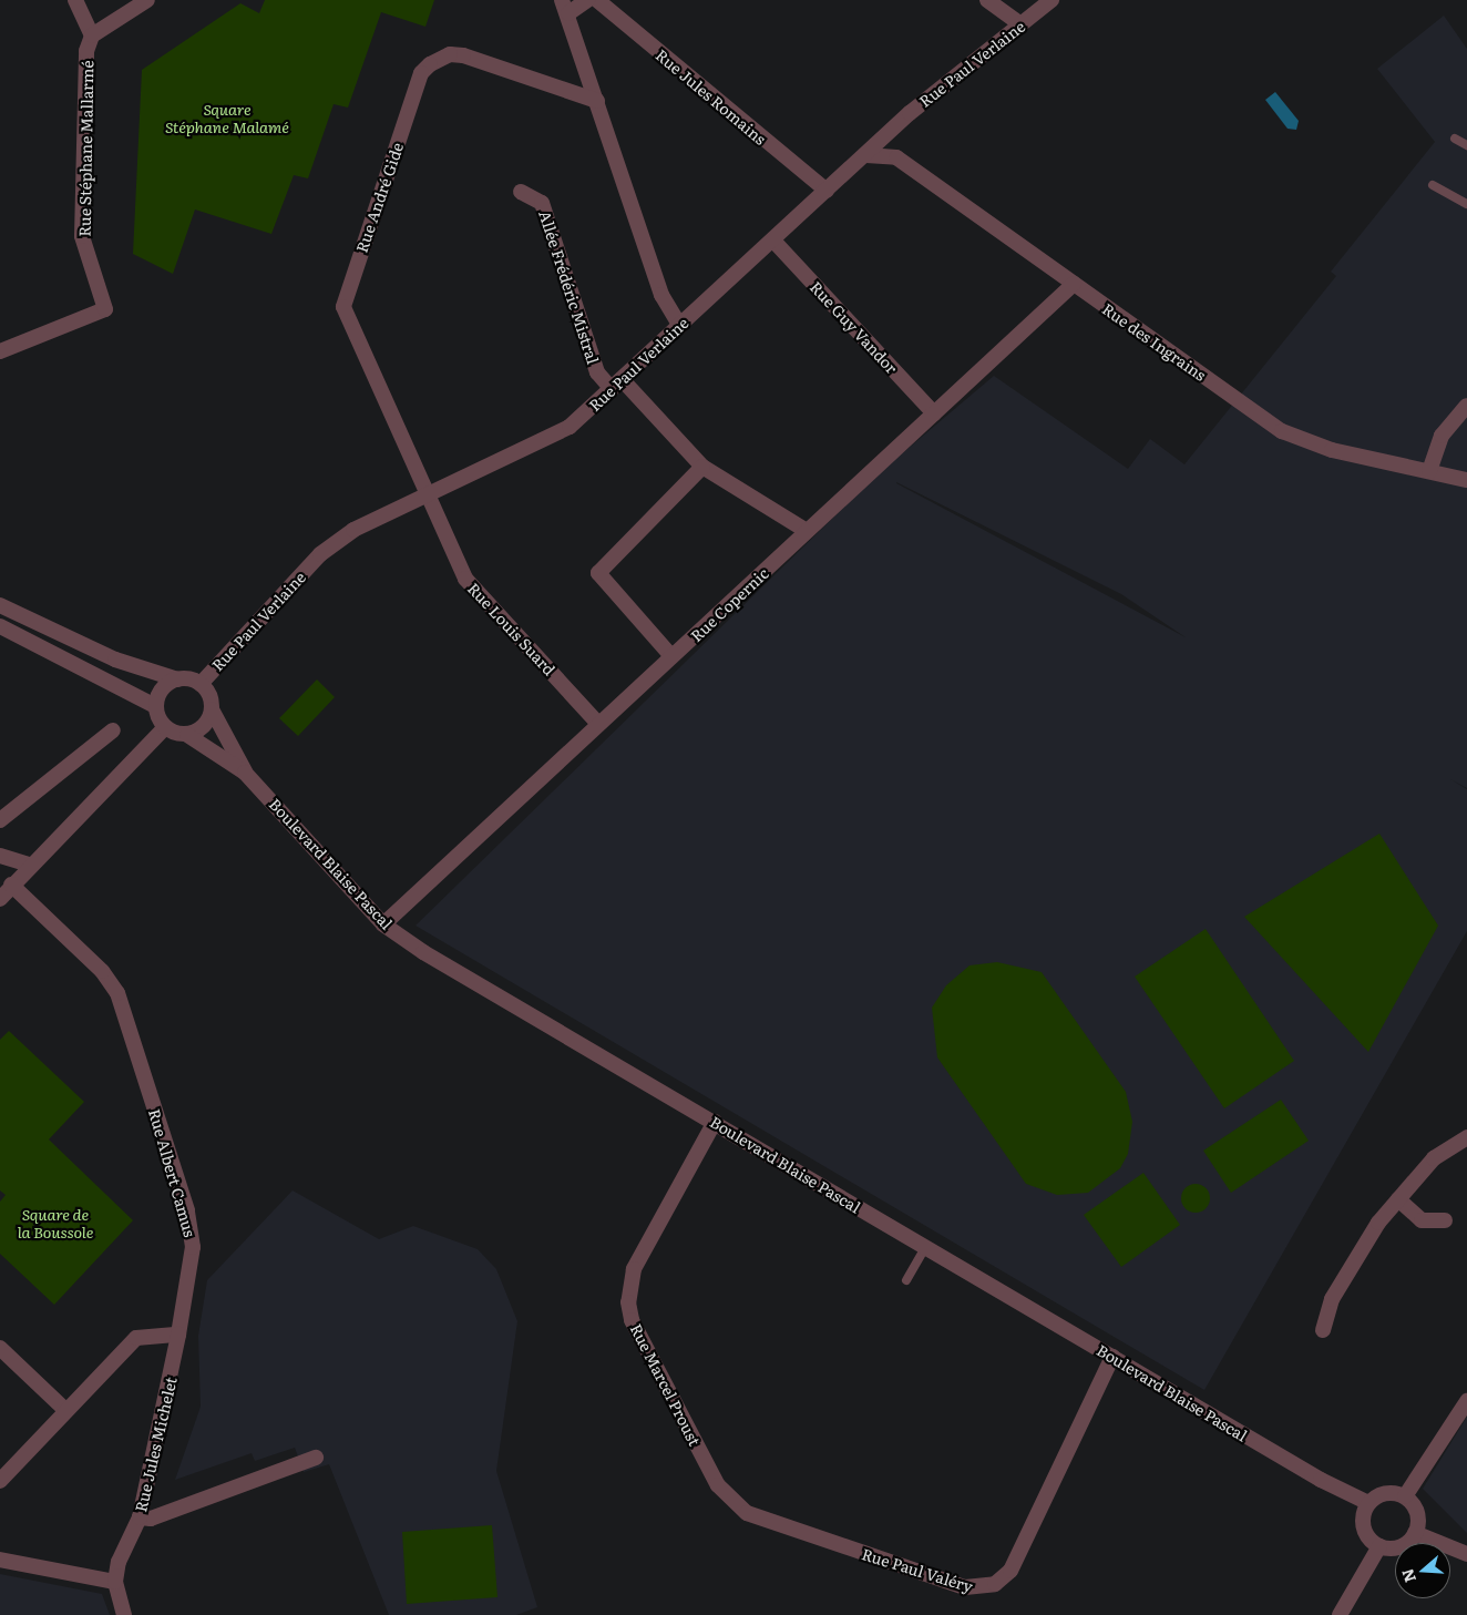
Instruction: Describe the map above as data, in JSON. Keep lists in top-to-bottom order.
{
  "streets": {
    "street": [
      "Rue Paul Verlaine",
      "Rue Jules Romains",
      "Rue Stéphane Mallarmé",
      "Rue André Gide",
      "Allée Frédéric Mistral",
      "Rue Guy Vandor",
      "Rue des Ingrains",
      "Rue Copernic",
      "Rue Louis Suard",
      "Boulevard Blaise Pascal",
      "Rue Albert Camus",
      "Rue Marcel Proust",
      "Rue Jules Michelet",
      "Rue Paul Valéry"
    ]
  },
  "crossings": [
    ["Rue Paul Verlaine", "Rue Jules Romains"],
    ["Rue Paul Verlaine", "Rue André Gide"],
    ["Rue Paul Verlaine", "Allée Frédéric Mistral"],
    ["Rue Paul Verlaine", "Rue Guy Vandor"],
    ["Rue Paul Verlaine", "Rue des Ingrains"],
    ["Rue Paul Verlaine", "Rue Louis Suard"],
    ["Rue Paul Verlaine", "Boulevard Blaise Pascal"],
    ["Rue André Gide", "Rue Louis Suard"],
    ["Allée Frédéric Mistral", "Rue Copernic"],
    ["Rue Guy Vandor", "Rue Copernic"],
    ["Rue des Ingrains", "Rue Copernic"],
    ["Rue Copernic", "Rue Louis Suard"],
    ["Rue Copernic", "Boulevard Blaise Pascal"],
    ["Boulevard Blaise Pascal", "Rue Marcel Proust"],
    ["Boulevard Blaise Pascal", "Rue Paul Valéry"],
    ["Rue Albert Camus", "Rue Jules Michelet"],
    ["Rue Marcel Proust", "Rue Paul Valéry"]
  ],
  "parks": ["Square Stéphane Malamé", "Square de la Boussole"],
  "north": "left"
}
